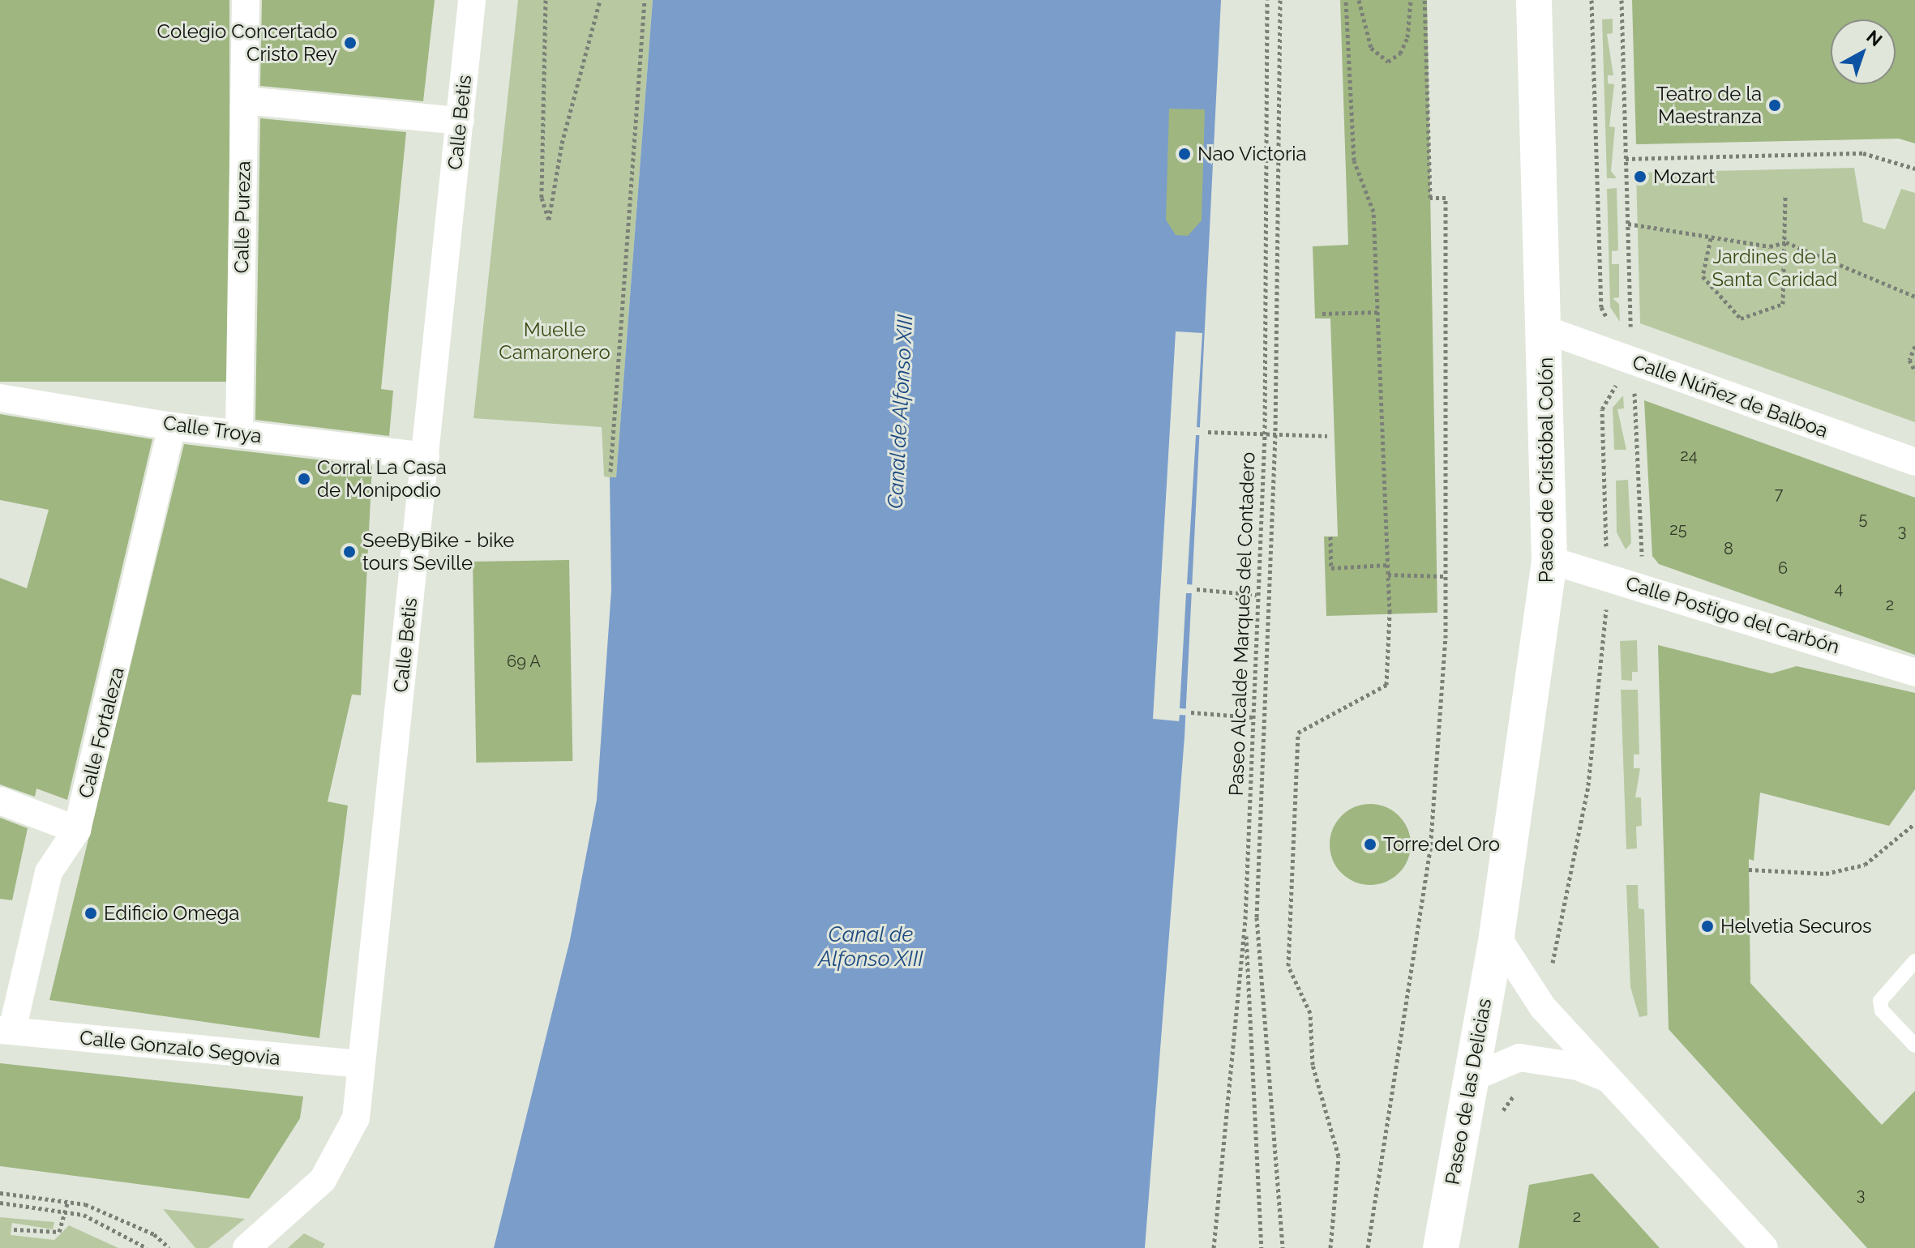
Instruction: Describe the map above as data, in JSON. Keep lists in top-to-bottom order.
{
  "streets": {
    "main road": ["Paseo de Cristóbal Colón", "Paseo de las Delicias"],
    "street": [
      "Calle Betis",
      "Calle Pureza",
      "Calle Núñez de Balboa",
      "Calle Troya",
      "Calle Postigo del Carbón",
      "Calle Fortaleza",
      "Calle Gonzalo Segovia"
    ],
    "path": ["Paseo Alcalde Marqués del Contadero"]
  },
  "crossings": [
    ["Calle Betis", "Calle Troya"],
    ["Calle Betis", "Calle Gonzalo Segovia"],
    ["Calle Pureza", "Calle Troya"],
    ["Calle Núñez de Balboa", "Paseo de Cristóbal Colón"],
    ["Calle Troya", "Calle Fortaleza"],
    ["Paseo de Cristóbal Colón", "Calle Postigo del Carbón"],
    ["Paseo de Cristóbal Colón", "Paseo de las Delicias"],
    ["Calle Fortaleza", "Calle Gonzalo Segovia"]
  ],
  "water": ["Canal de Alfonso XIII"],
  "parks": ["Jardines de la Santa Caridad", "Muelle Camaronero"],
  "places": [
    "Colegio Concertado Cristo Rey",
    "Teatro de la Maestranza",
    "Nao Victoria",
    "Mozart",
    "Corral La Casa de Monipodio",
    "SeeByBike - bike tours Seville",
    "Torre del Oro",
    "Edificio Omega",
    "Helvetia Securos"
  ],
  "house_numbers": [
    "24",
    "7",
    "5",
    "25",
    "3",
    "8",
    "6",
    "4",
    "2",
    "69 A",
    "3",
    "2"
  ],
  "north": "top right"
}
